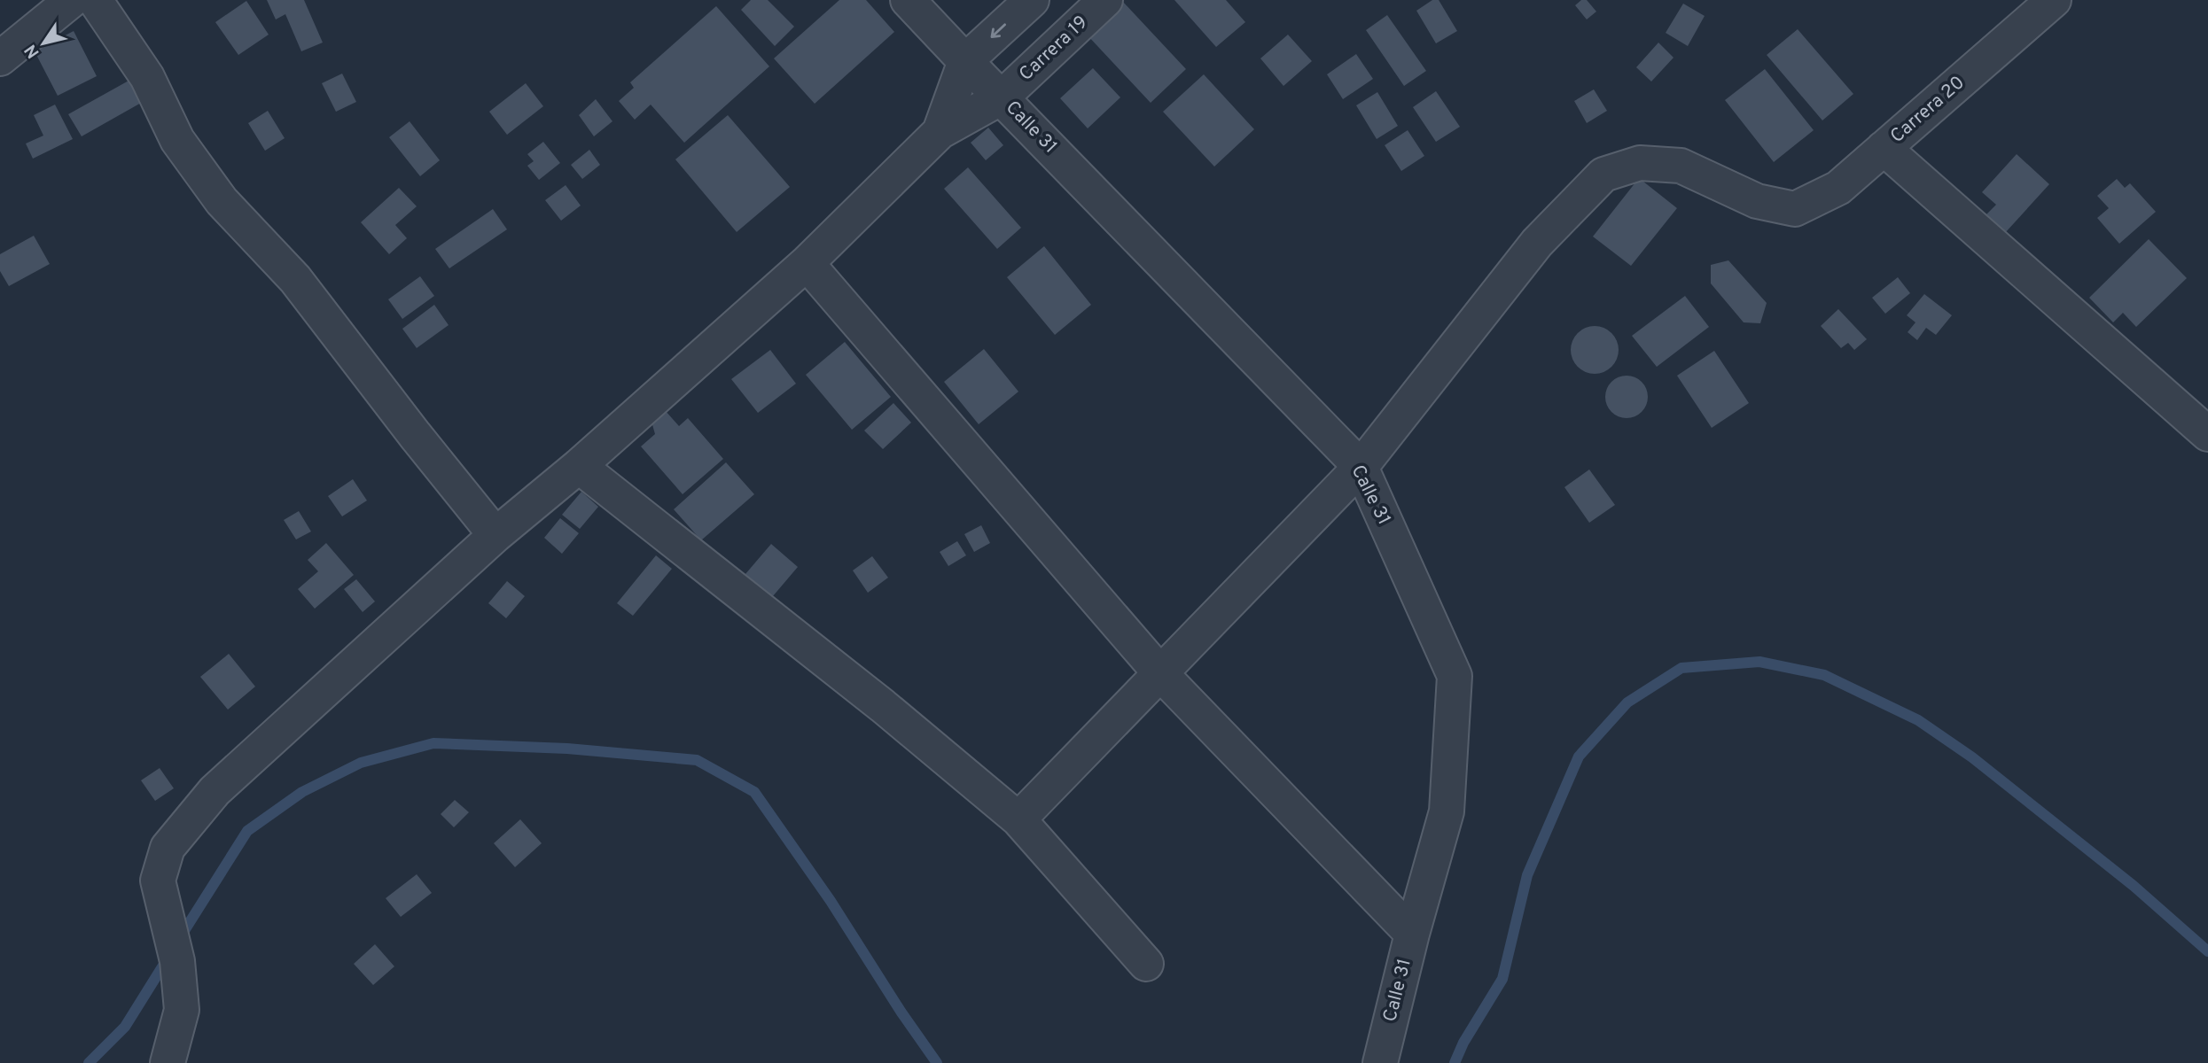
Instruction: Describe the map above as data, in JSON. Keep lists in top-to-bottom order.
{
  "streets": {
    "street": ["Carrera 19", "Carrera 20", "Calle 31"]
  },
  "crossings": [
    ["Carrera 19", "Calle 31"],
    ["Carrera 20", "Calle 31"]
  ],
  "north": "bottom left"
}
